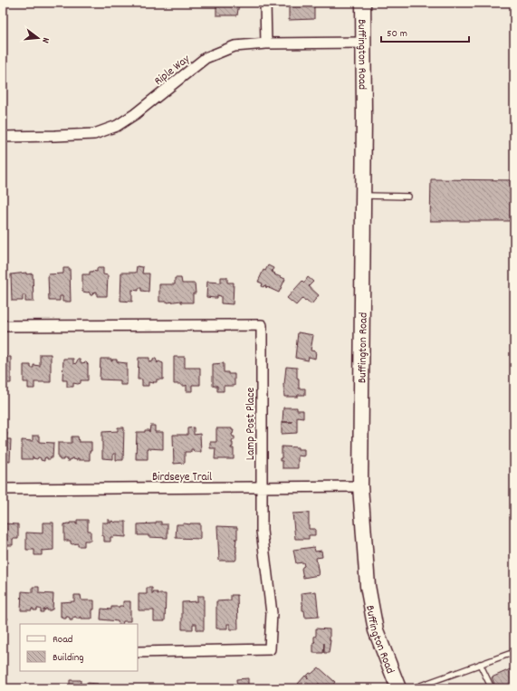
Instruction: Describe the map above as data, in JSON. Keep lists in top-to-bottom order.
{
  "streets": {
    "street": [
      "Buffington Road",
      "Riple Way",
      "Lamp Post Place",
      "Birdseye Trail"
    ]
  },
  "crossings": [
    ["Buffington Road", "Riple Way"],
    ["Buffington Road", "Birdseye Trail"],
    ["Lamp Post Place", "Birdseye Trail"]
  ],
  "legend": ["Road", "Building"],
  "scale_bar": "50 m",
  "north": "right"
}
